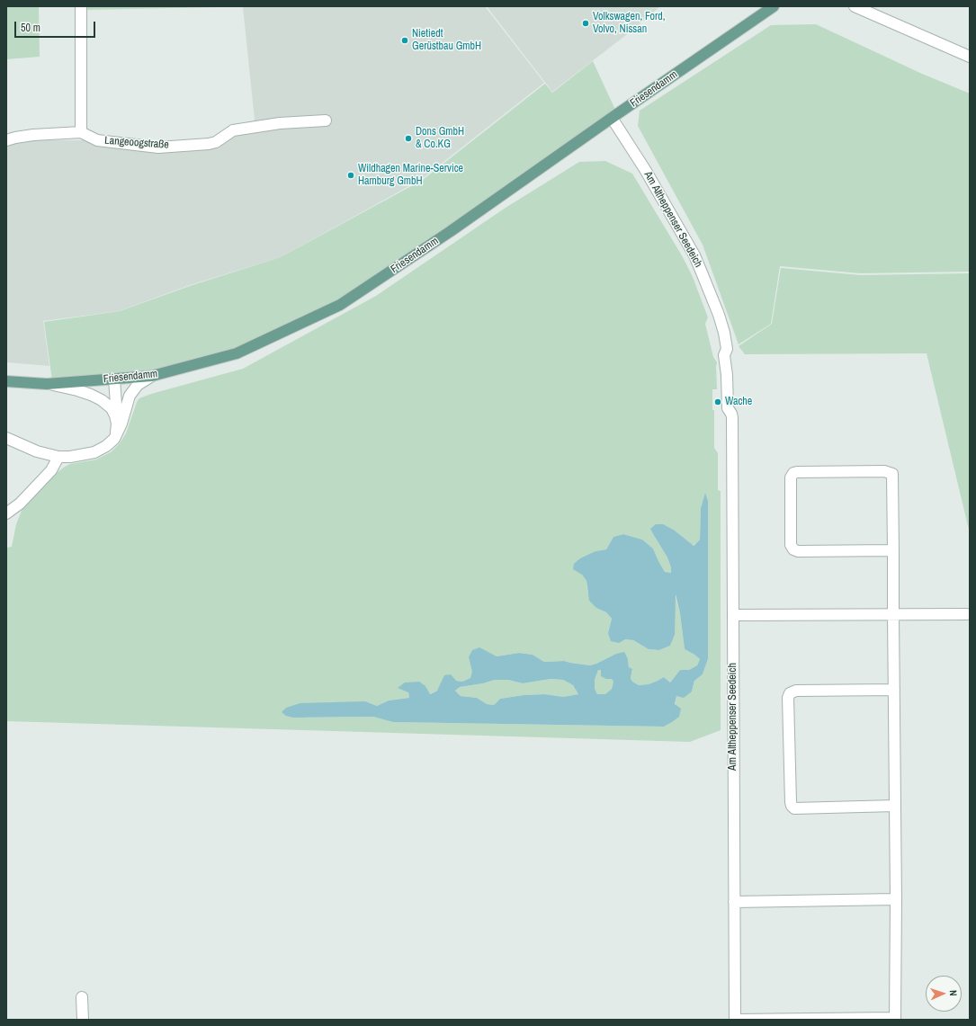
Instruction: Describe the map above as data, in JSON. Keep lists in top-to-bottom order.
{
  "streets": {
    "main road": ["Friesendamm"],
    "street": ["Langeoogstraße", "Am Altheppenser Seedeich"]
  },
  "crossings": [
    ["Friesendamm", "Am Altheppenser Seedeich"]
  ],
  "places": [
    "Volkswagen, Ford, Volvo, Nissan",
    "Nietiedt Gerüstbau GmbH",
    "Dons GmbH & Co.KG",
    "Wildhagen Marine-Service Hamburg GmbH",
    "Wache"
  ],
  "scale_bar": "50 m",
  "north": "right"
}
